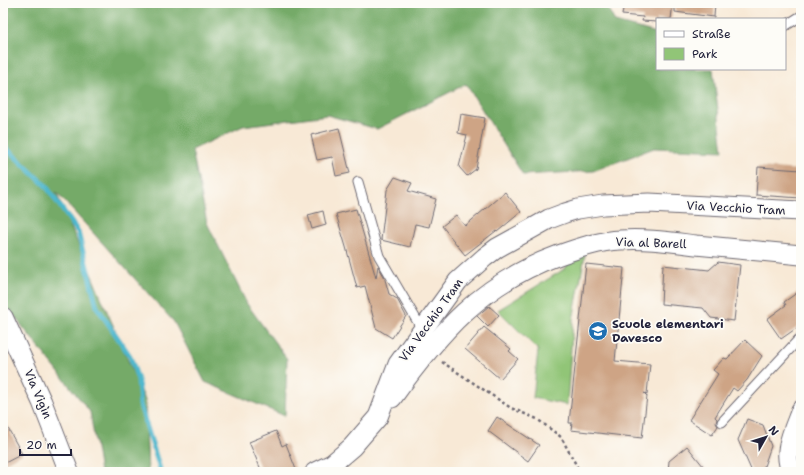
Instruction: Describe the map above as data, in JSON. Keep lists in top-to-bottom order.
{
  "streets": {
    "street": ["Via Vecchio Tram", "Via al Barell", "Via Vigìn"]
  },
  "crossings": [
    ["Via Vecchio Tram", "Via al Barell"]
  ],
  "places": {
    "school or university": ["Scuole elementari Davesco"]
  },
  "legend": ["Straße", "Park"],
  "scale_bar": "20 m",
  "north": "top right"
}
